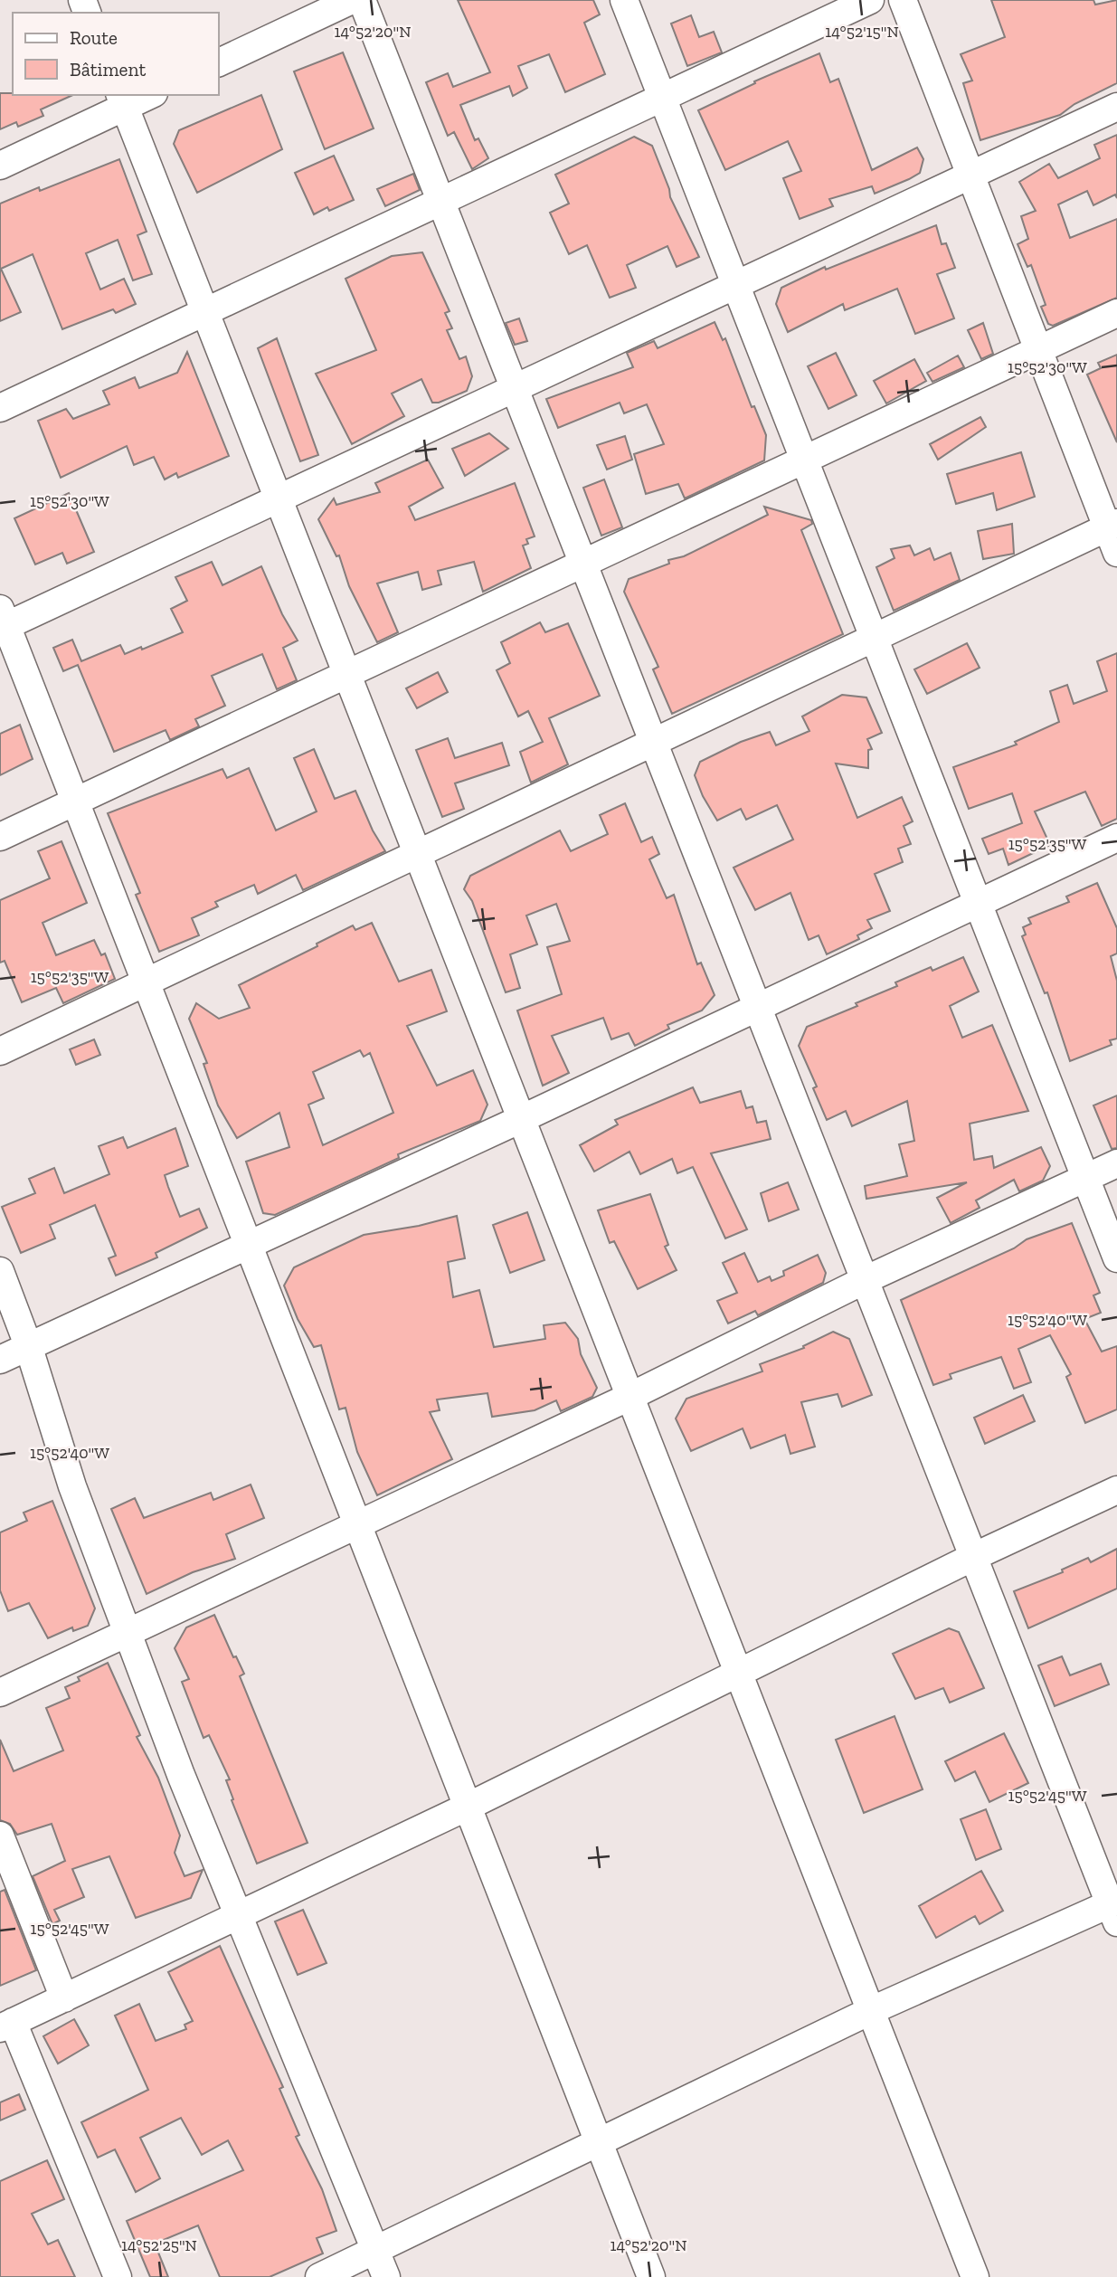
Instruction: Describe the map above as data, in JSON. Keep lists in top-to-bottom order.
{
  "legend": ["Route", "Bâtiment"],
  "coordinates": [
    "14°52'20\"N",
    "14°52'15\"N",
    "15°52'30\"W",
    "15°52'35\"W",
    "15°52'40\"W",
    "15°52'45\"W",
    "14°52'25\"N"
  ]
}
